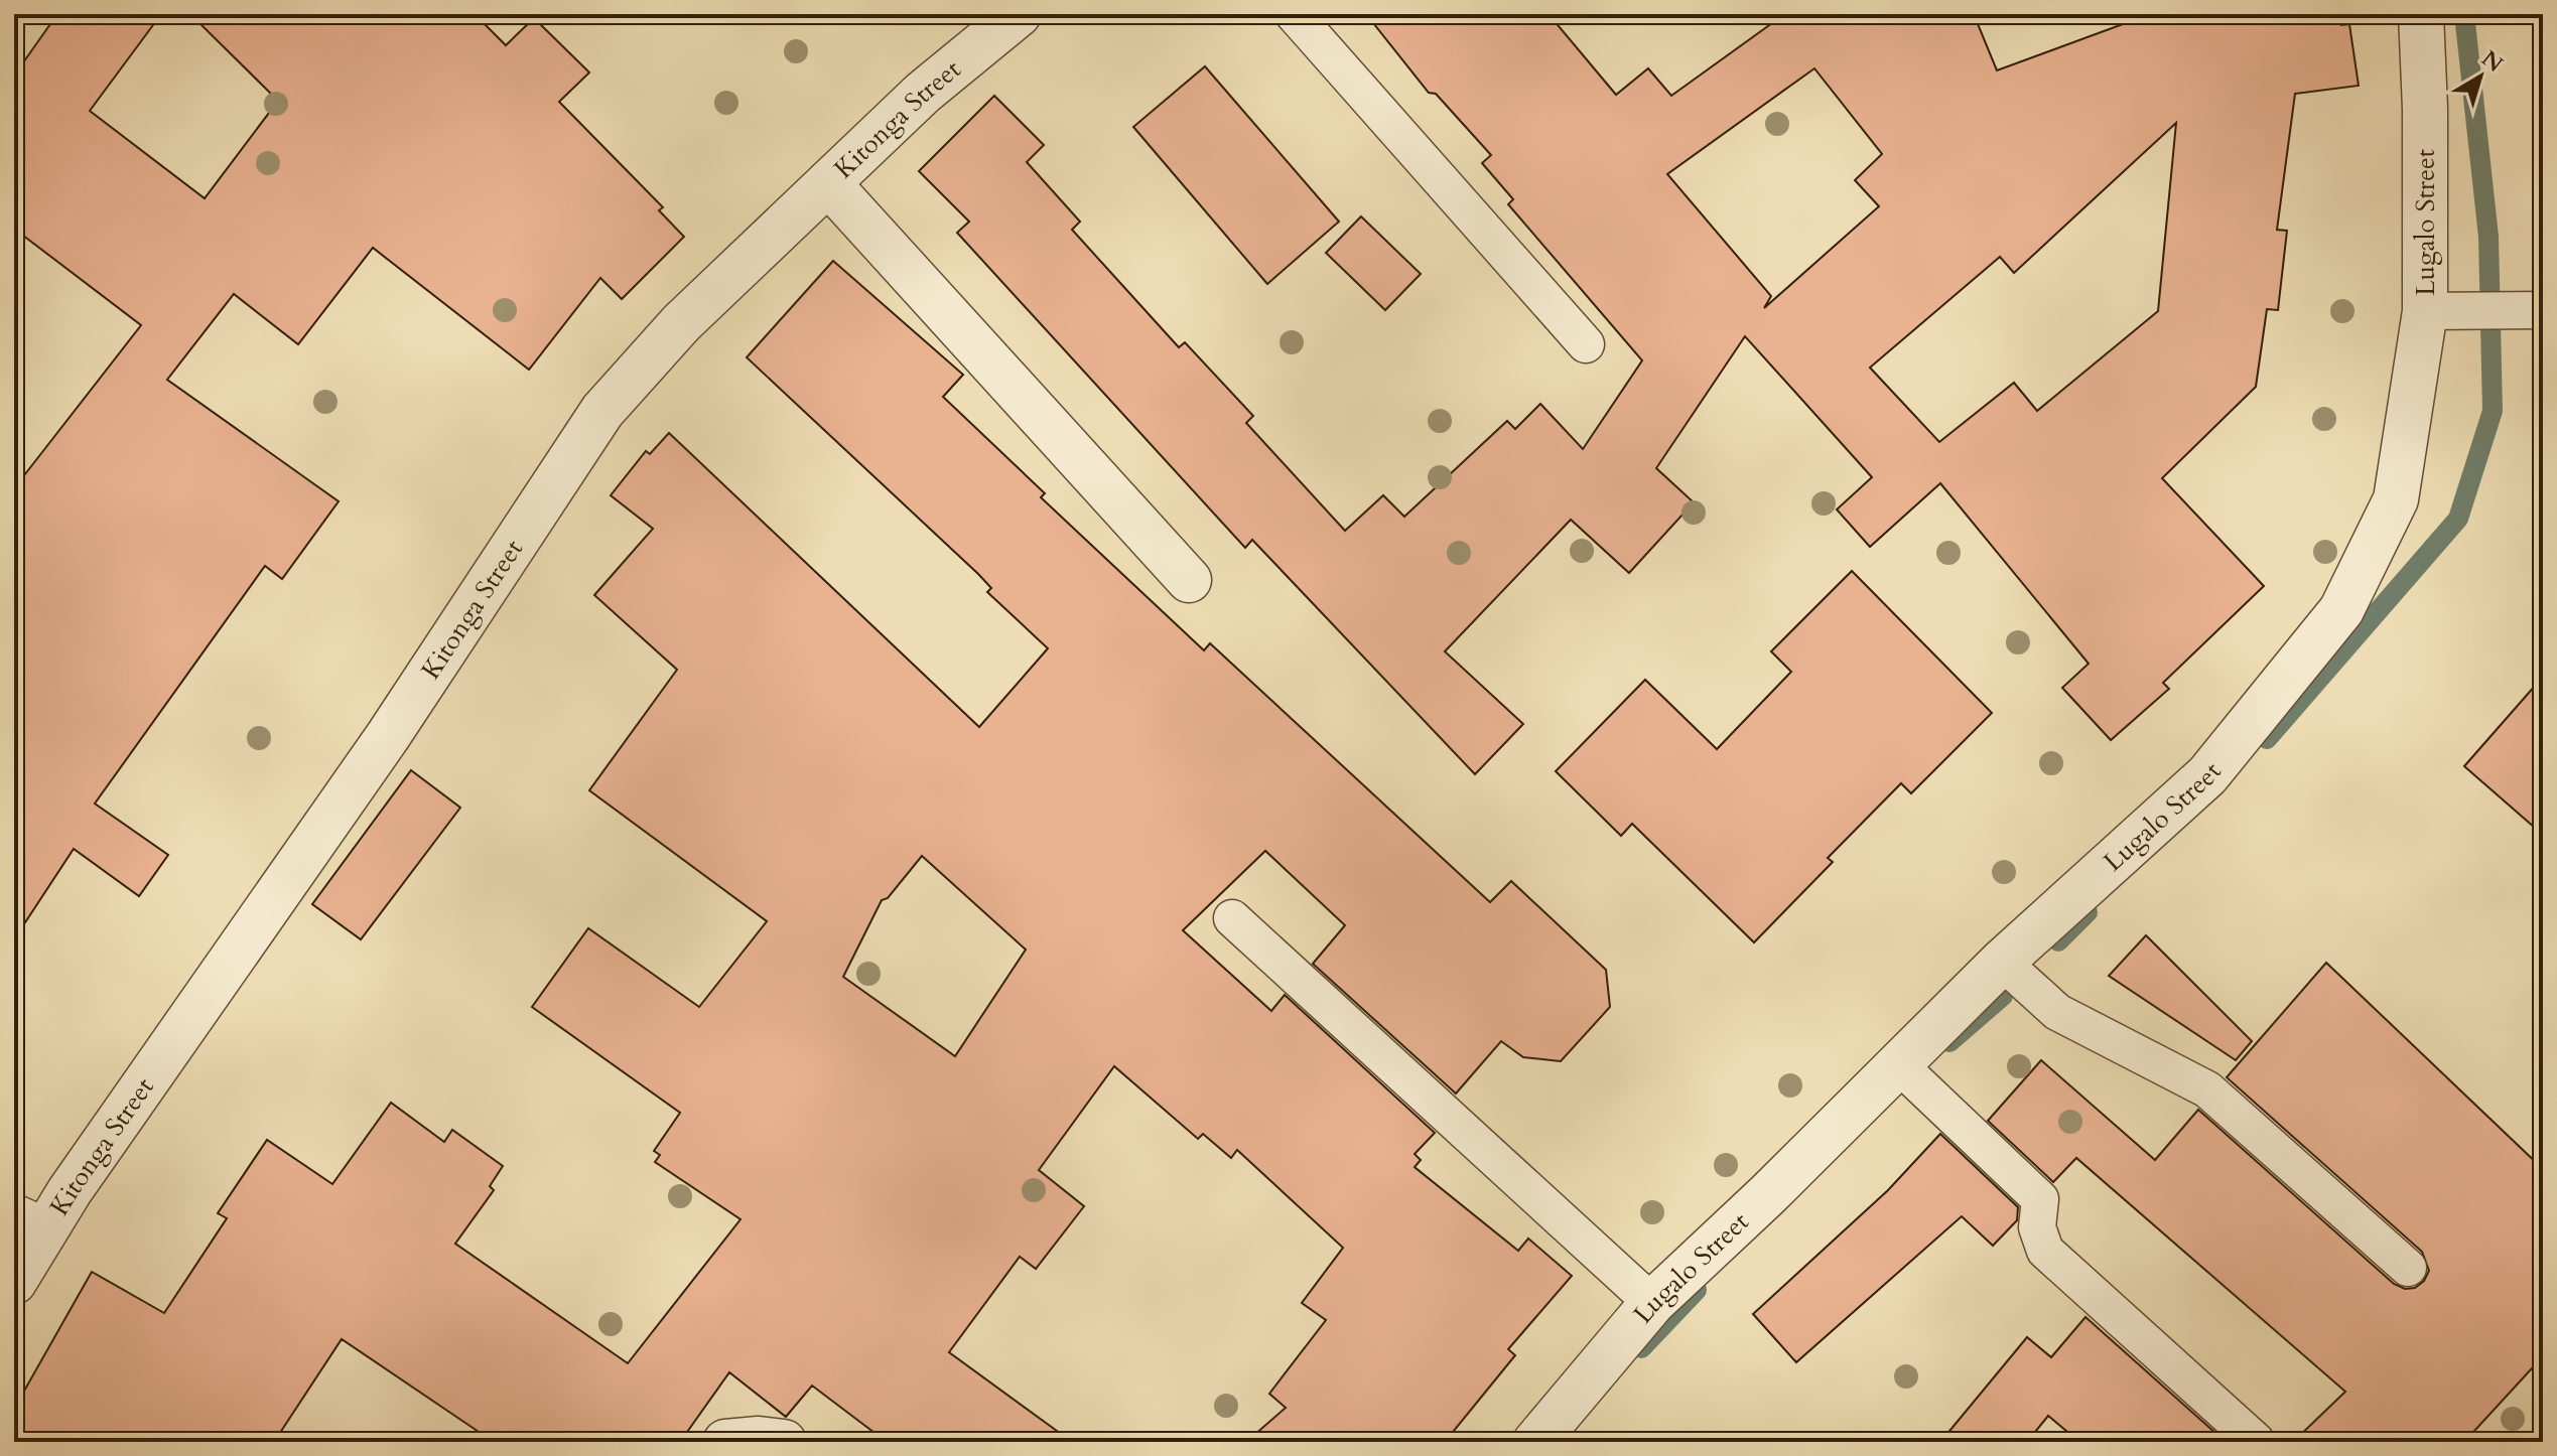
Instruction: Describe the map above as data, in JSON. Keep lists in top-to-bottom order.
{
  "streets": {
    "street": ["Kitonga Street", "Lugalo Street"]
  },
  "north": "top right"
}
